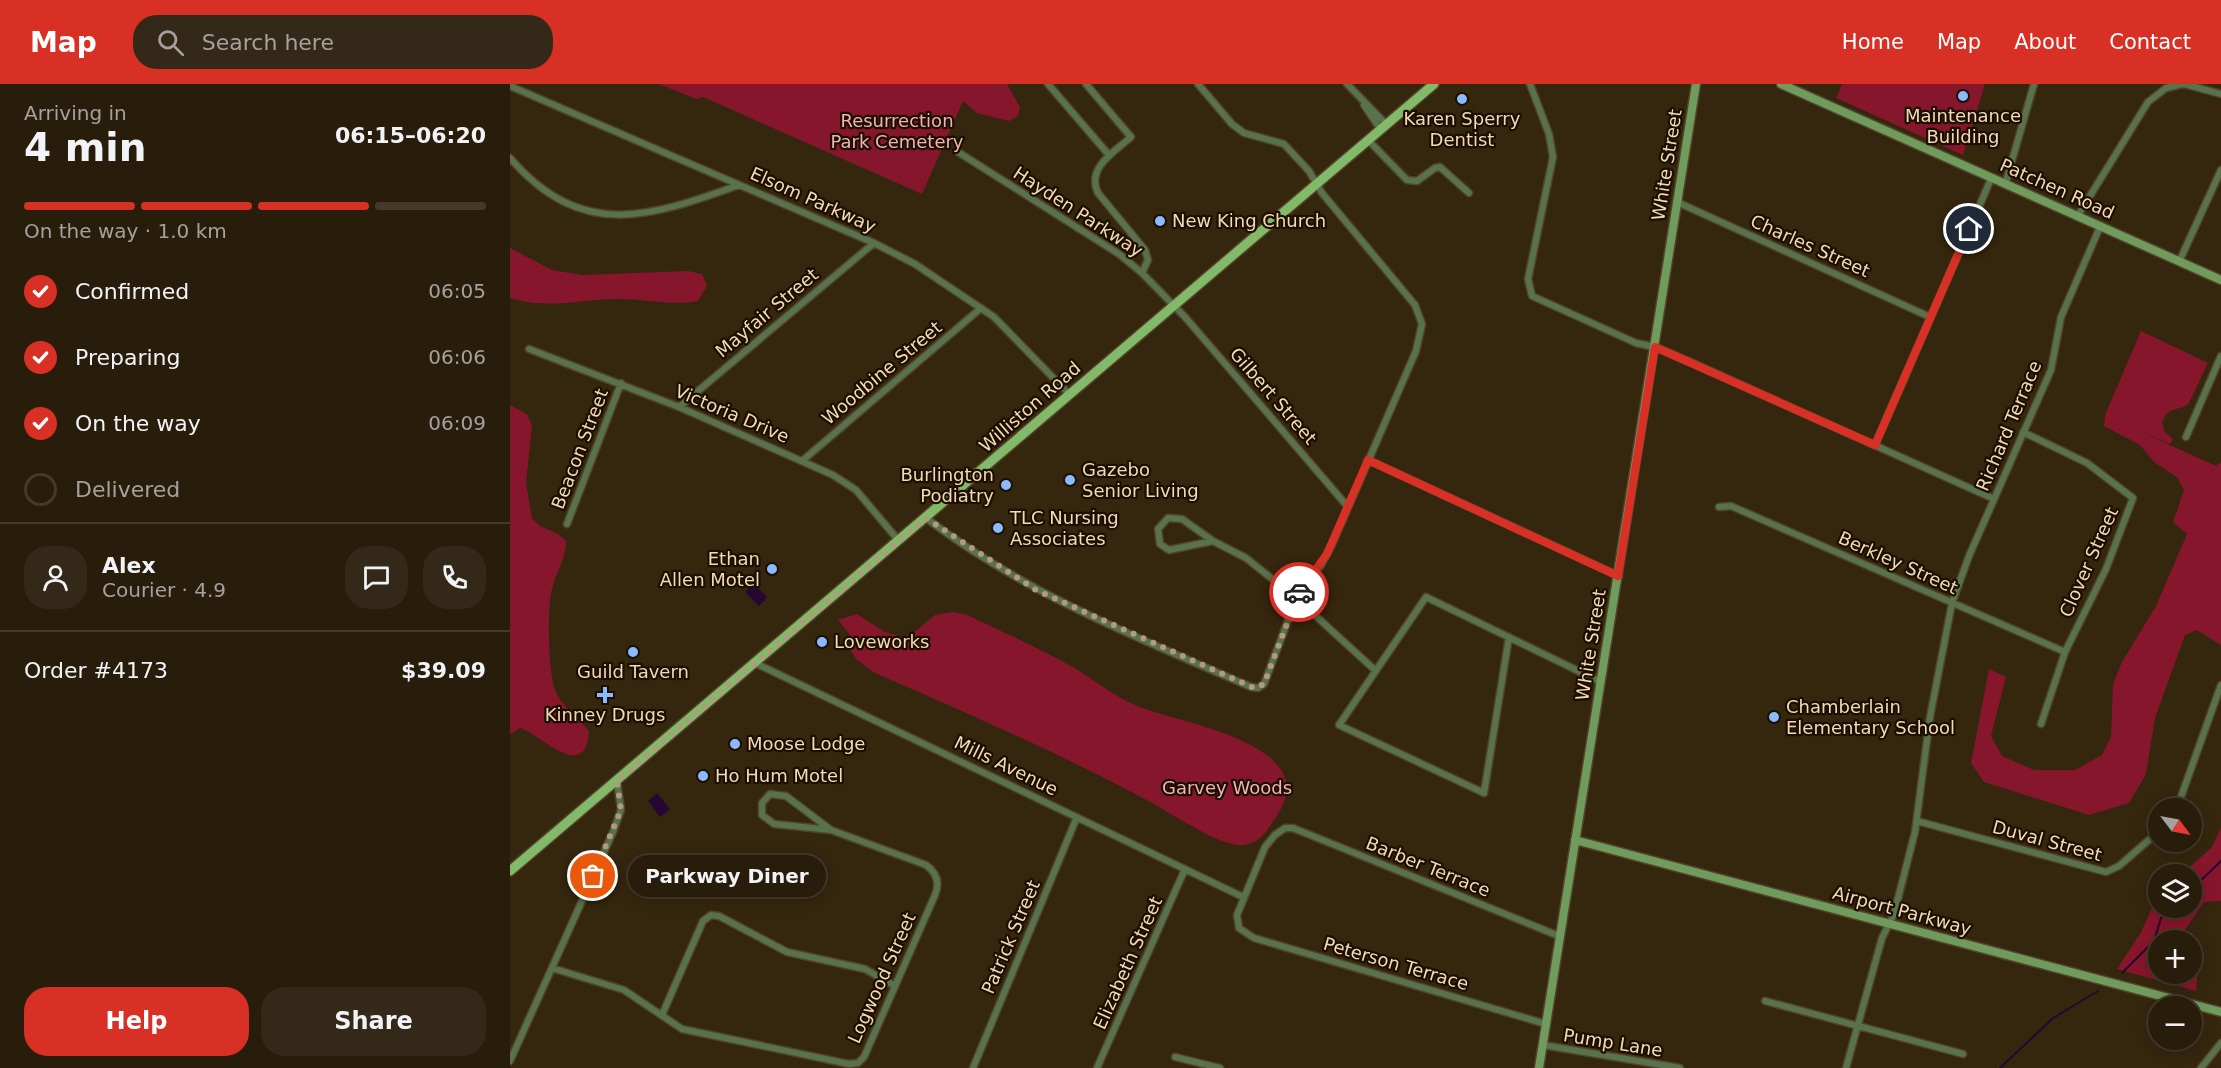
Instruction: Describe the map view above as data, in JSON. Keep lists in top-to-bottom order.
{
  "streets": {
    "main road": ["Williston Road"],
    "street": [
      "White Street",
      "Patchen Road",
      "Elsom Parkway",
      "Hayden Parkway",
      "Charles Street",
      "Mayfair Street",
      "Woodbine Street",
      "Gilbert Street",
      "Victoria Drive",
      "Richard Terrace",
      "Beacon Street",
      "Clover Street",
      "Berkley Street",
      "Mills Avenue",
      "Duval Street",
      "Barber Terrace",
      "Airport Parkway",
      "Patrick Street",
      "Elizabeth Street",
      "Peterson Terrace",
      "Logwood Street",
      "Pump Lane"
    ]
  },
  "crossings": [
    ["White Street", "Charles Street"],
    ["White Street", "Barber Terrace"],
    ["White Street", "Airport Parkway"],
    ["White Street", "Peterson Terrace"],
    ["White Street", "Pump Lane"],
    ["Patchen Road", "Richard Terrace"],
    ["Elsom Parkway", "Mayfair Street"],
    ["Elsom Parkway", "Woodbine Street"],
    ["Elsom Parkway", "Williston Road"],
    ["Hayden Parkway", "Gilbert Street"],
    ["Hayden Parkway", "Williston Road"],
    ["Mayfair Street", "Victoria Drive"],
    ["Woodbine Street", "Victoria Drive"],
    ["Gilbert Street", "Williston Road"],
    ["Williston Road", "Victoria Drive"],
    ["Williston Road", "Mills Avenue"],
    ["Victoria Drive", "Beacon Street"],
    ["Richard Terrace", "Clover Street"],
    ["Richard Terrace", "Berkley Street"],
    ["Richard Terrace", "Duval Street"],
    ["Richard Terrace", "Airport Parkway"],
    ["Clover Street", "Berkley Street"],
    ["Mills Avenue", "Barber Terrace"],
    ["Mills Avenue", "Patrick Street"],
    ["Mills Avenue", "Elizabeth Street"],
    ["Mills Avenue", "Peterson Terrace"],
    ["Barber Terrace", "Peterson Terrace"]
  ],
  "parks": ["Resurrection Park Cemetery", "Garvey Woods"],
  "places": {
    "other": [
      "Maintenance Building",
      "Karen Sperry Dentist",
      "New King Church",
      "Gazebo Senior Living",
      "Burlington Podiatry",
      "TLC Nursing Associates",
      "Ethan Allen Motel",
      "Loveworks",
      "Guild Tavern",
      "Chamberlain Elementary School",
      "Moose Lodge",
      "Ho Hum Motel",
      "Parkway Diner"
    ],
    "health": ["Kinney Drugs"]
  },
  "north": "bottom right",
  "page": {
    "header": "Map",
    "search": "Search here",
    "nav": [
      "Home",
      "Map",
      "About",
      "Contact"
    ],
    "heading": ["4 min", "Arriving in", "06:15–06:20"],
    "panel": [
      "Alex",
      "Courier · 4.9",
      "Order #4173",
      "$39.09"
    ],
    "bar": "On the way · 1.0 km",
    "list": [
      ["Confirmed", "06:05"],
      ["Preparing", "06:06"],
      ["On the way", "06:09"],
      "Delivered"
    ],
    "map_buttons": ["+", "−"],
    "bubble": "Parkway Diner",
    "buttons": ["Help", "Share"]
  }
}
